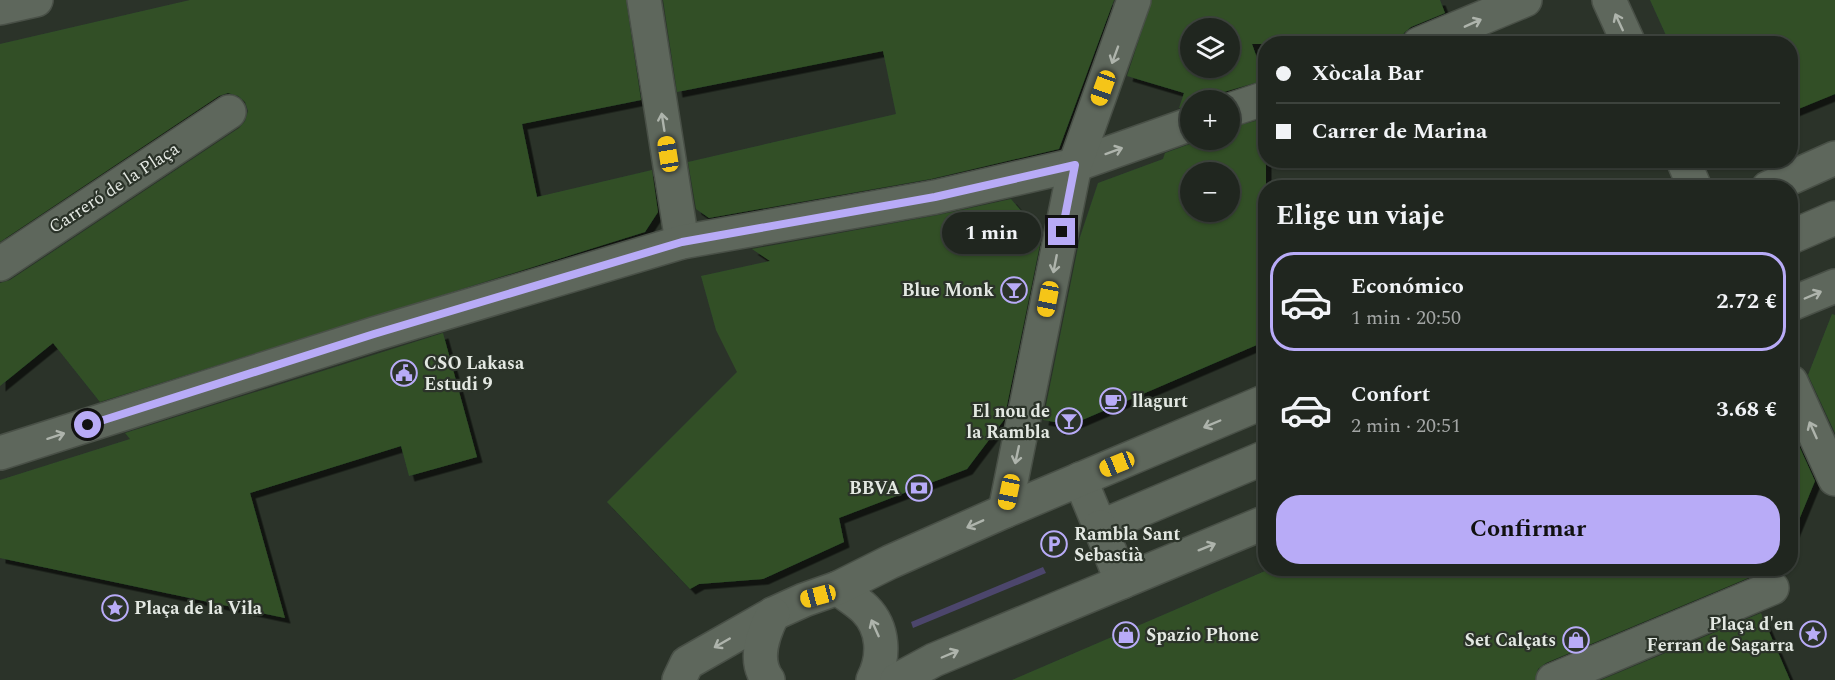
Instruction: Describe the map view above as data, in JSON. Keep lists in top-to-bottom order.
{
  "streets": {
    "street": ["Carreró de la Plaça"]
  },
  "places": {
    "bar": ["Blue Monk", "El nou de la Rambla"],
    "public building": ["CSO Lakasa Estudi 9"],
    "cafe": ["llagurt"],
    "bank": ["BBVA"],
    "parking": ["Rambla Sant Sebastià"],
    "place": ["Plaça de la Vila", "Plaça d'en Ferran de Sagarra"],
    "shop": ["Spazio Phone", "Set Calçats"]
  },
  "page": {
    "map_buttons": ["+", "−"],
    "banner": ["Xòcala Bar", "Carrer de Marina"],
    "heading": "Elige un viaje",
    "bubble": "1 min",
    "list": [
      {
        "name": "Económico",
        "note": "1 min · 20:50",
        "value": "2.72 €"
      },
      {
        "name": "Confort",
        "note": "2 min · 20:51",
        "value": "3.68 €"
      }
    ],
    "buttons": "Confirmar"
  }
}
